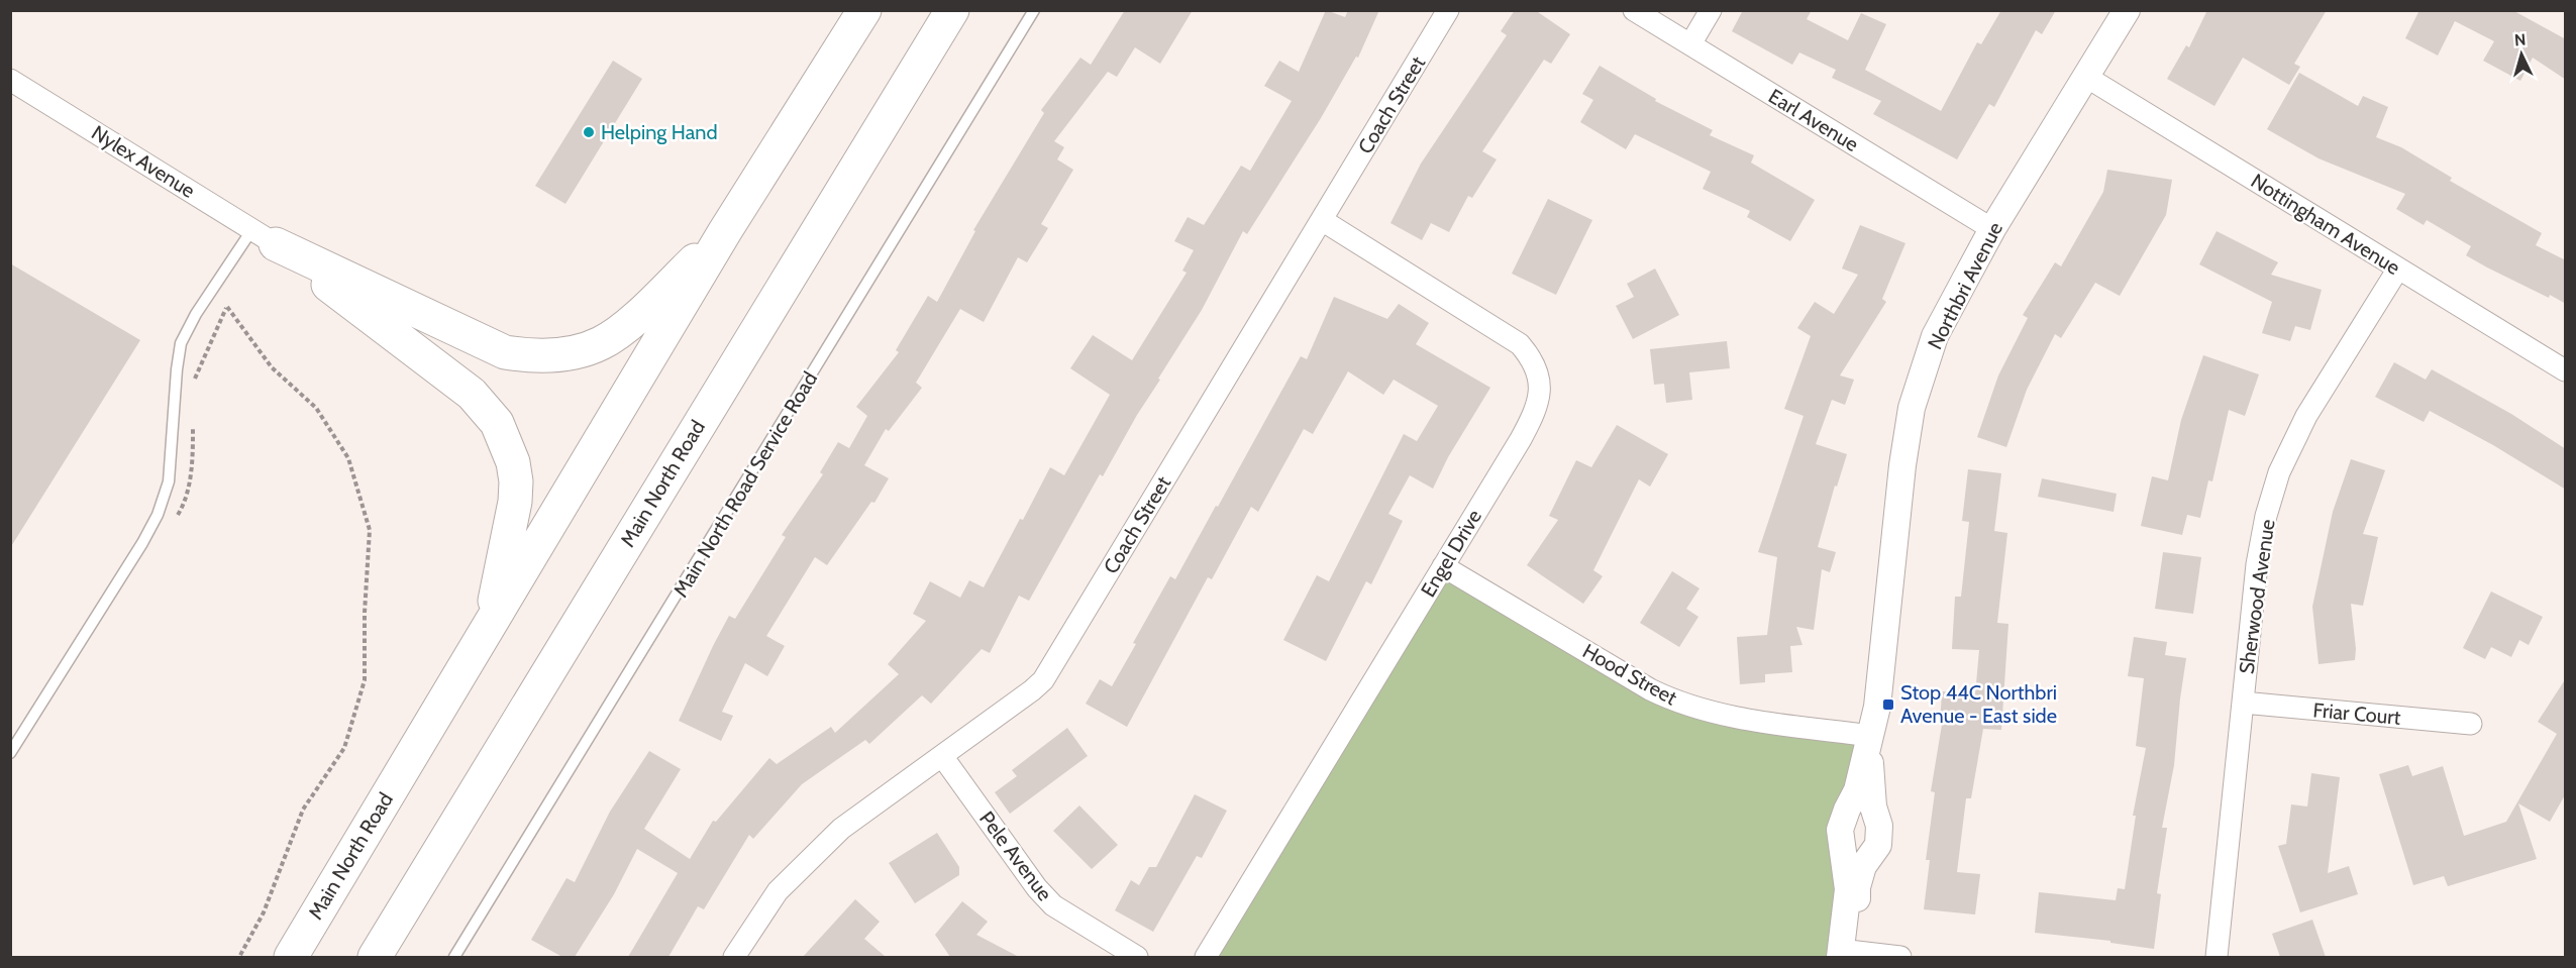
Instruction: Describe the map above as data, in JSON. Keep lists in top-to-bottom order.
{
  "streets": {
    "highway": ["Main North Road"],
    "street": [
      "Coach Street",
      "Earl Avenue",
      "Nylex Avenue",
      "Nottingham Avenue",
      "Northbri Avenue",
      "Engel Drive",
      "Sherwood Avenue",
      "Hood Street",
      "Friar Court",
      "Pele Avenue"
    ],
    "lane": ["Main North Road Service Road"]
  },
  "crossings": [
    ["Coach Street", "Engel Drive"],
    ["Coach Street", "Pele Avenue"],
    ["Earl Avenue", "Northbri Avenue"],
    ["Nottingham Avenue", "Northbri Avenue"],
    ["Nottingham Avenue", "Sherwood Avenue"],
    ["Northbri Avenue", "Hood Street"],
    ["Engel Drive", "Hood Street"],
    ["Sherwood Avenue", "Friar Court"]
  ],
  "places": {
    "other": ["Helping Hand"],
    "transit": ["Stop 44C Northbri Avenue - East side"]
  },
  "north": "top"
}
